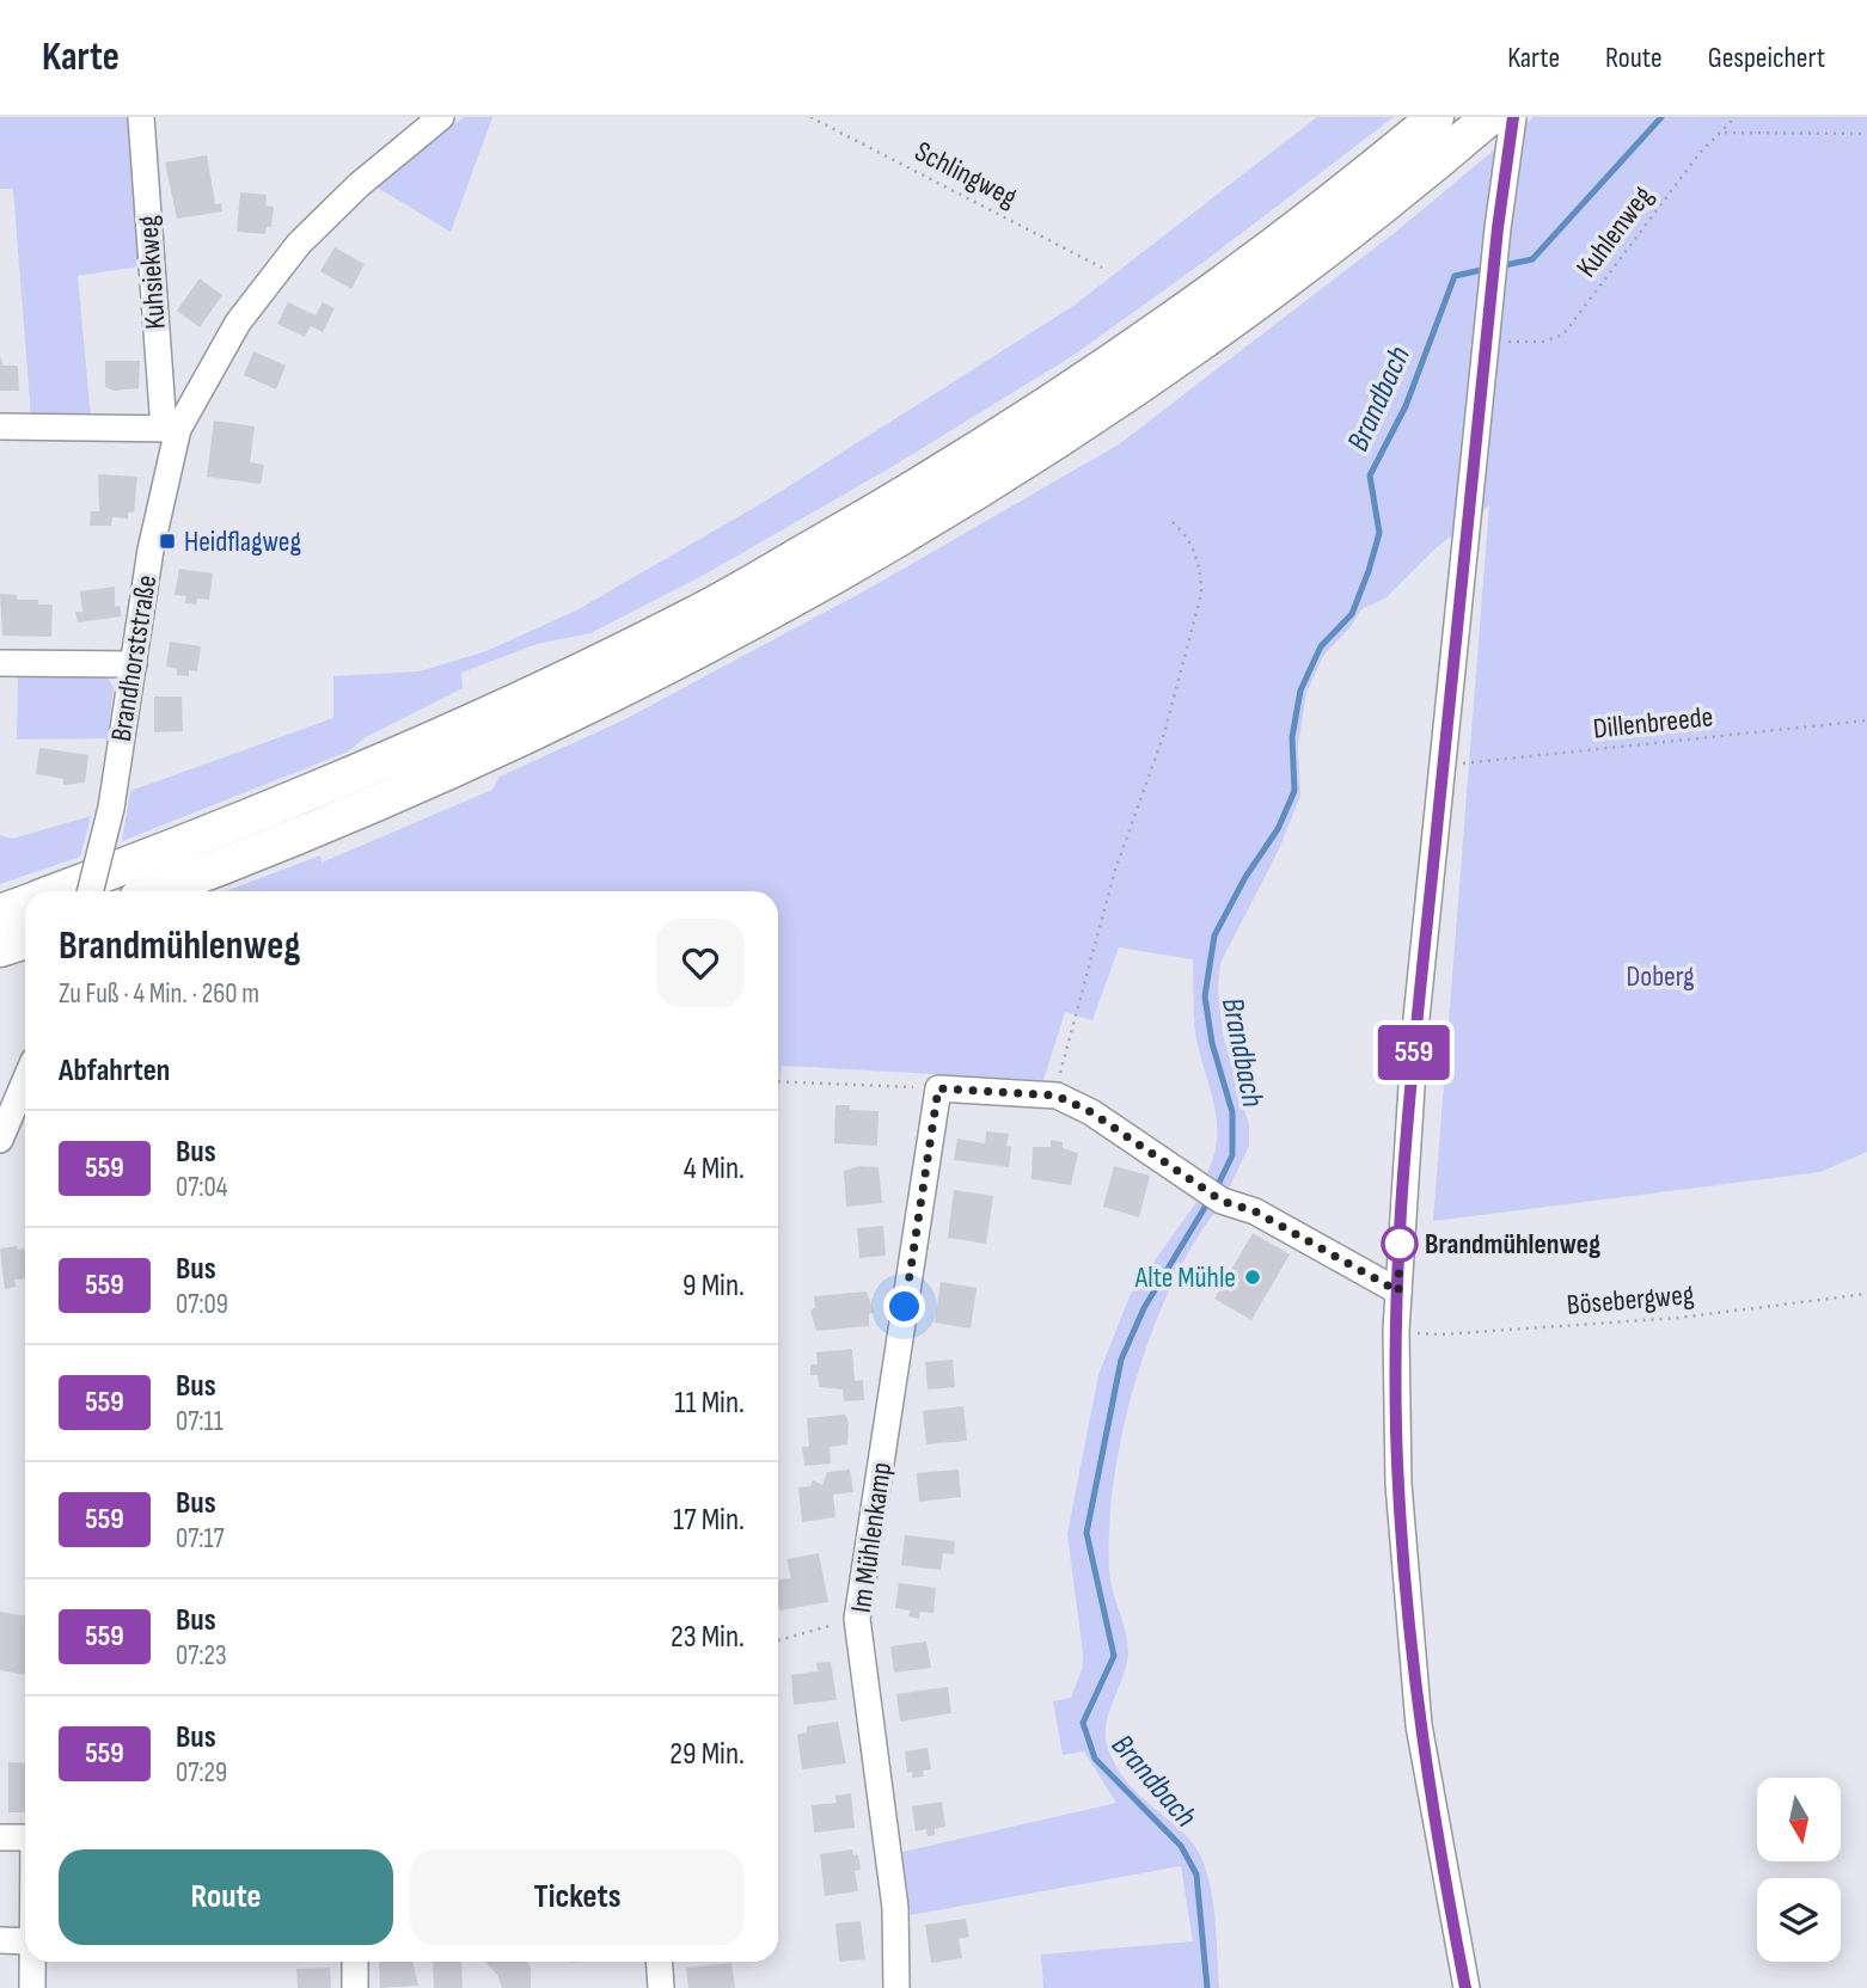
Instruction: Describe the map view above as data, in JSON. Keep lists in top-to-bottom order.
{
  "streets": {
    "street": ["Kuhsiekweg", "Brandhorststraße", "Im Mühlenkamp"],
    "path": [
      "Schlingweg",
      "Kuhlenweg",
      "Dillenbreede",
      "Bösebergweg"
    ]
  },
  "crossings": [
    ["Kuhsiekweg", "Brandhorststraße"]
  ],
  "water": ["Brandbach"],
  "parks": ["Doberg"],
  "places": {
    "transit": ["Heidflagweg"],
    "other": ["Brandmühlenweg", "Alte Mühle"]
  },
  "lines": ["bus line 559"],
  "north": "bottom",
  "page": {
    "header": "Karte",
    "nav": ["Karte", "Route", "Gespeichert"],
    "on_map": "559",
    "heading": [
      ["Brandmühlenweg", "Zu Fuß · 4 Min. · 260 m"],
      "Abfahrten"
    ],
    "list": [
      {
        "mark": "559",
        "name": "Bus",
        "note": "07:04",
        "value": "4 Min."
      },
      {
        "mark": "559",
        "name": "Bus",
        "note": "07:09",
        "value": "9 Min."
      },
      {
        "mark": "559",
        "name": "Bus",
        "note": "07:11",
        "value": "11 Min."
      },
      {
        "mark": "559",
        "name": "Bus",
        "note": "07:17",
        "value": "17 Min."
      },
      {
        "mark": "559",
        "name": "Bus",
        "note": "07:23",
        "value": "23 Min."
      },
      {
        "mark": "559",
        "name": "Bus",
        "note": "07:29",
        "value": "29 Min."
      }
    ],
    "buttons": ["Route", "Tickets"]
  }
}
